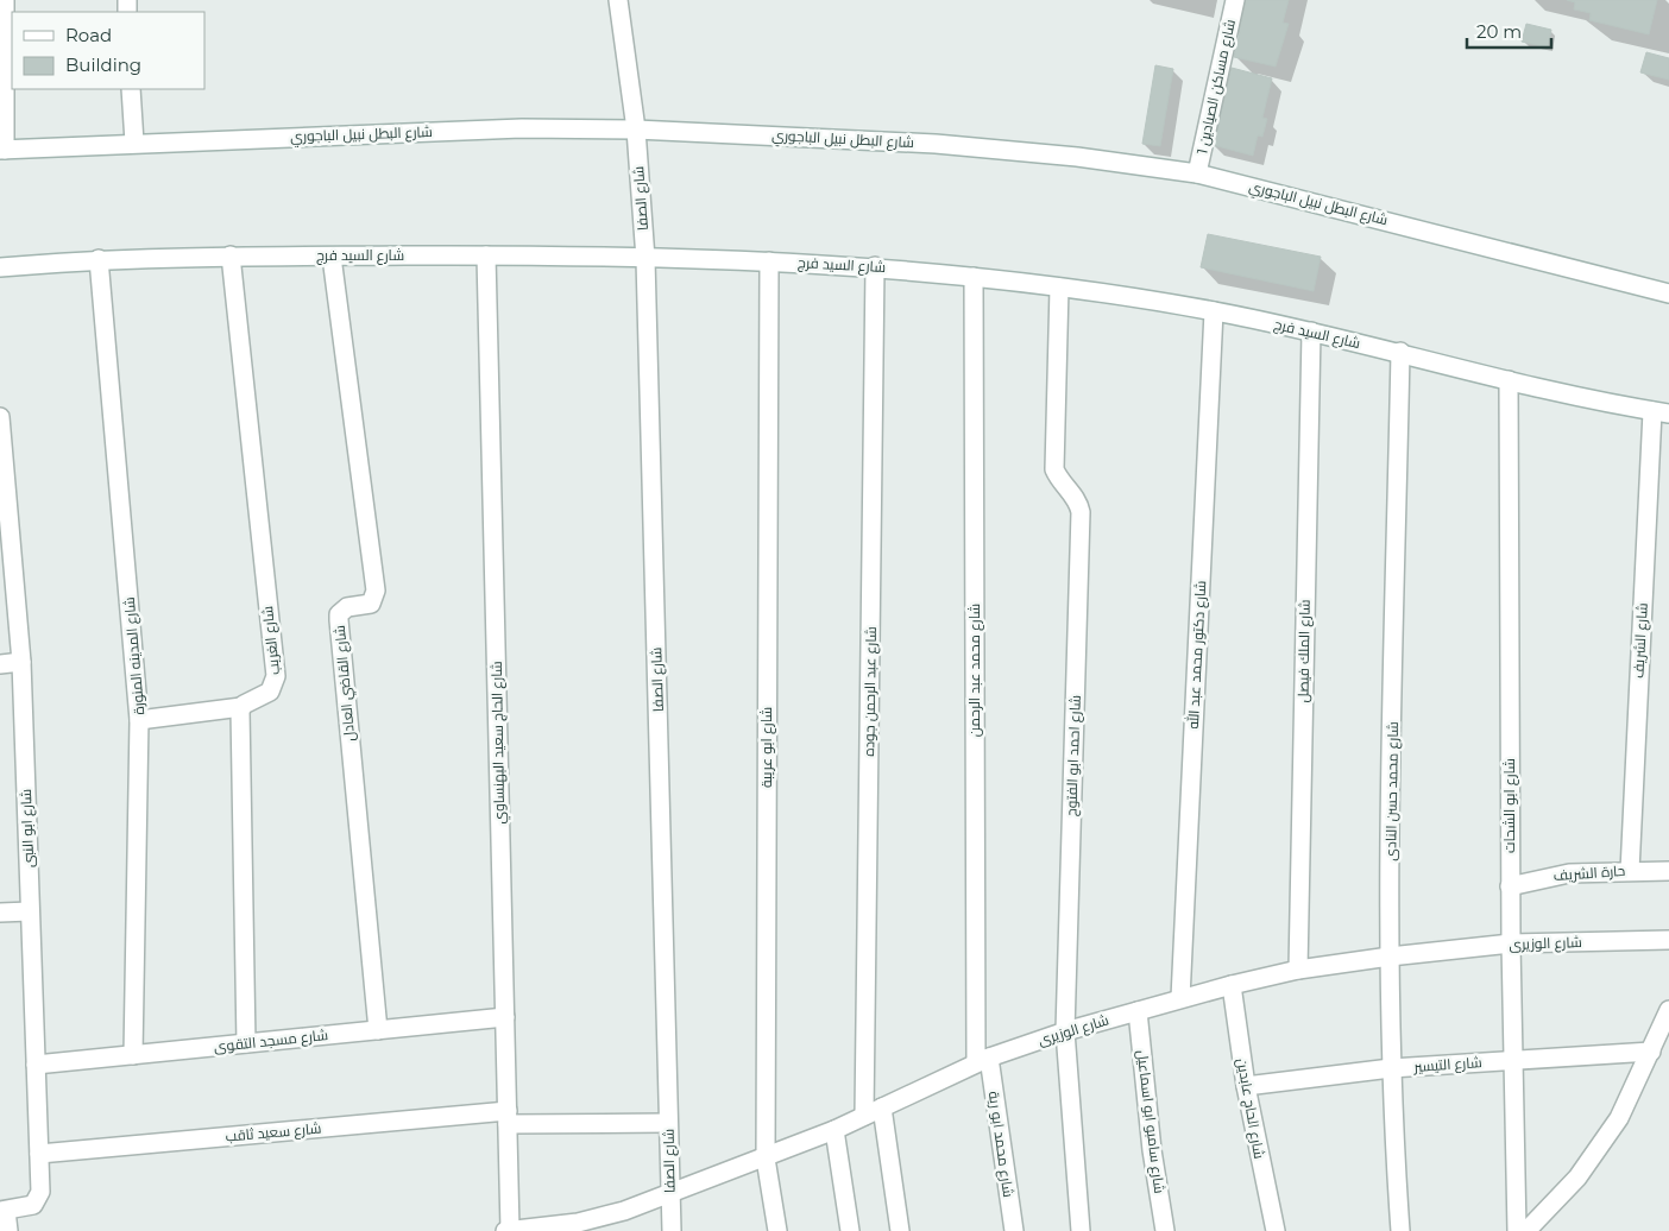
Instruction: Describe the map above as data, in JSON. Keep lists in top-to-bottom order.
{
  "streets": {
    "street": [
      "شارع مساكن الصيادين 1",
      "شارع البطل نبيل الباجوري",
      "شارع الصفا",
      "شارع السيد فرج",
      "شارع الغريب",
      "شارع الشريف",
      "شارع الملك فيصل",
      "شارع دكتور محمد عبد الله",
      "شارع المدينه المنورة",
      "شارع محمد عبد الرحمن",
      "شارع القاضي العادل",
      "شارع عبد الرحمن جوده",
      "شارع الحاج سعيد البهنساوي",
      "شارع ابو عريبة",
      "شارع احمد ابو الفتوح",
      "شارع محمد حسن النادى",
      "شارع ابو الشحات",
      "شارع ابو النبى",
      "حارة الشريف",
      "شارع الوزيرى",
      "شارع مسجد التقوى",
      "شارع التيسير",
      "شارع الحاج عابدين",
      "شارع سامبو ابو اسماعيل",
      "شارع سعيد ثاقب",
      "شارع محمد ابو رية"
    ]
  },
  "crossings": [
    ["شارع مساكن الصيادين 1", "شارع البطل نبيل الباجوري"],
    ["شارع البطل نبيل الباجوري", "شارع الصفا"],
    ["شارع الصفا", "شارع السيد فرج"],
    ["شارع الصفا", "شارع الوزيرى"],
    ["شارع الصفا", "شارع سعيد ثاقب"],
    ["شارع السيد فرج", "شارع الغريب"],
    ["شارع السيد فرج", "شارع الشريف"],
    ["شارع السيد فرج", "شارع الملك فيصل"],
    ["شارع السيد فرج", "شارع دكتور محمد عبد الله"],
    ["شارع السيد فرج", "شارع المدينه المنورة"],
    ["شارع السيد فرج", "شارع محمد عبد الرحمن"],
    ["شارع السيد فرج", "شارع القاضي العادل"],
    ["شارع السيد فرج", "شارع عبد الرحمن جوده"],
    ["شارع السيد فرج", "شارع الحاج سعيد البهنساوي"],
    ["شارع السيد فرج", "شارع ابو عريبة"],
    ["شارع السيد فرج", "شارع احمد ابو الفتوح"],
    ["شارع السيد فرج", "شارع محمد حسن النادى"],
    ["شارع السيد فرج", "شارع ابو الشحات"],
    ["شارع الشريف", "حارة الشريف"],
    ["شارع الملك فيصل", "شارع الوزيرى"],
    ["شارع دكتور محمد عبد الله", "شارع الوزيرى"],
    ["شارع المدينه المنورة", "شارع مسجد التقوى"],
    ["شارع محمد عبد الرحمن", "شارع الوزيرى"],
    ["شارع محمد عبد الرحمن", "شارع محمد ابو رية"],
    ["شارع القاضي العادل", "شارع مسجد التقوى"],
    ["شارع عبد الرحمن جوده", "شارع الوزيرى"],
    ["شارع الحاج سعيد البهنساوي", "شارع الوزيرى"],
    ["شارع الحاج سعيد البهنساوي", "شارع مسجد التقوى"],
    ["شارع الحاج سعيد البهنساوي", "شارع سعيد ثاقب"],
    ["شارع ابو عريبة", "شارع الوزيرى"],
    ["شارع احمد ابو الفتوح", "شارع الوزيرى"],
    ["شارع محمد حسن النادى", "شارع الوزيرى"],
    ["شارع محمد حسن النادى", "شارع التيسير"],
    ["شارع ابو الشحات", "حارة الشريف"],
    ["شارع ابو الشحات", "شارع الوزيرى"],
    ["شارع ابو الشحات", "شارع التيسير"],
    ["شارع ابو النبى", "شارع مسجد التقوى"],
    ["شارع ابو النبى", "شارع سعيد ثاقب"],
    ["شارع الوزيرى", "شارع الحاج عابدين"],
    ["شارع الوزيرى", "شارع سامبو ابو اسماعيل"],
    ["شارع الوزيرى", "شارع محمد ابو رية"],
    ["شارع التيسير", "شارع الحاج عابدين"]
  ],
  "legend": ["Road", "Building"],
  "scale_bar": "20 m"
}
